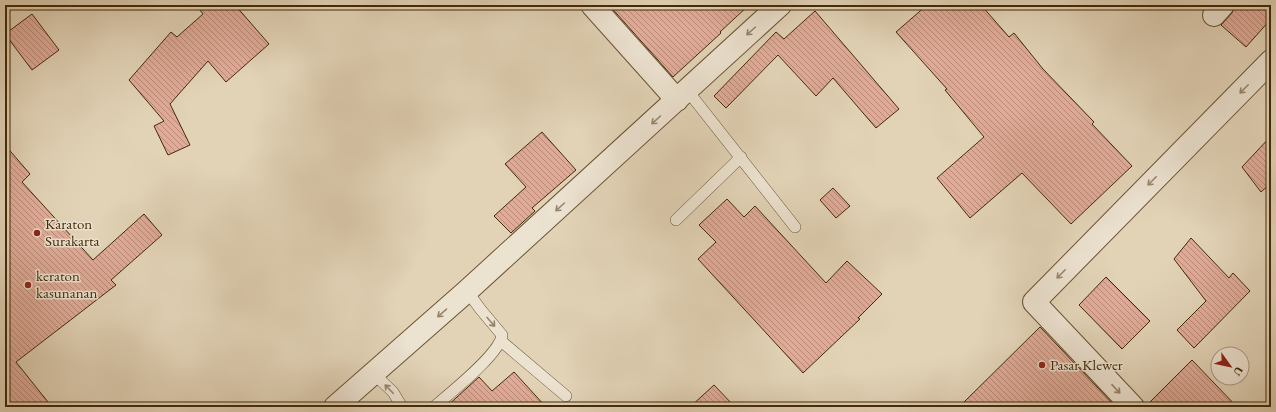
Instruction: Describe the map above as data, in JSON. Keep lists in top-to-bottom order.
{
  "places": ["Karaton Surakarta", "keraton kasunanan", "Pasar Klewer"],
  "north": "bottom right"
}
